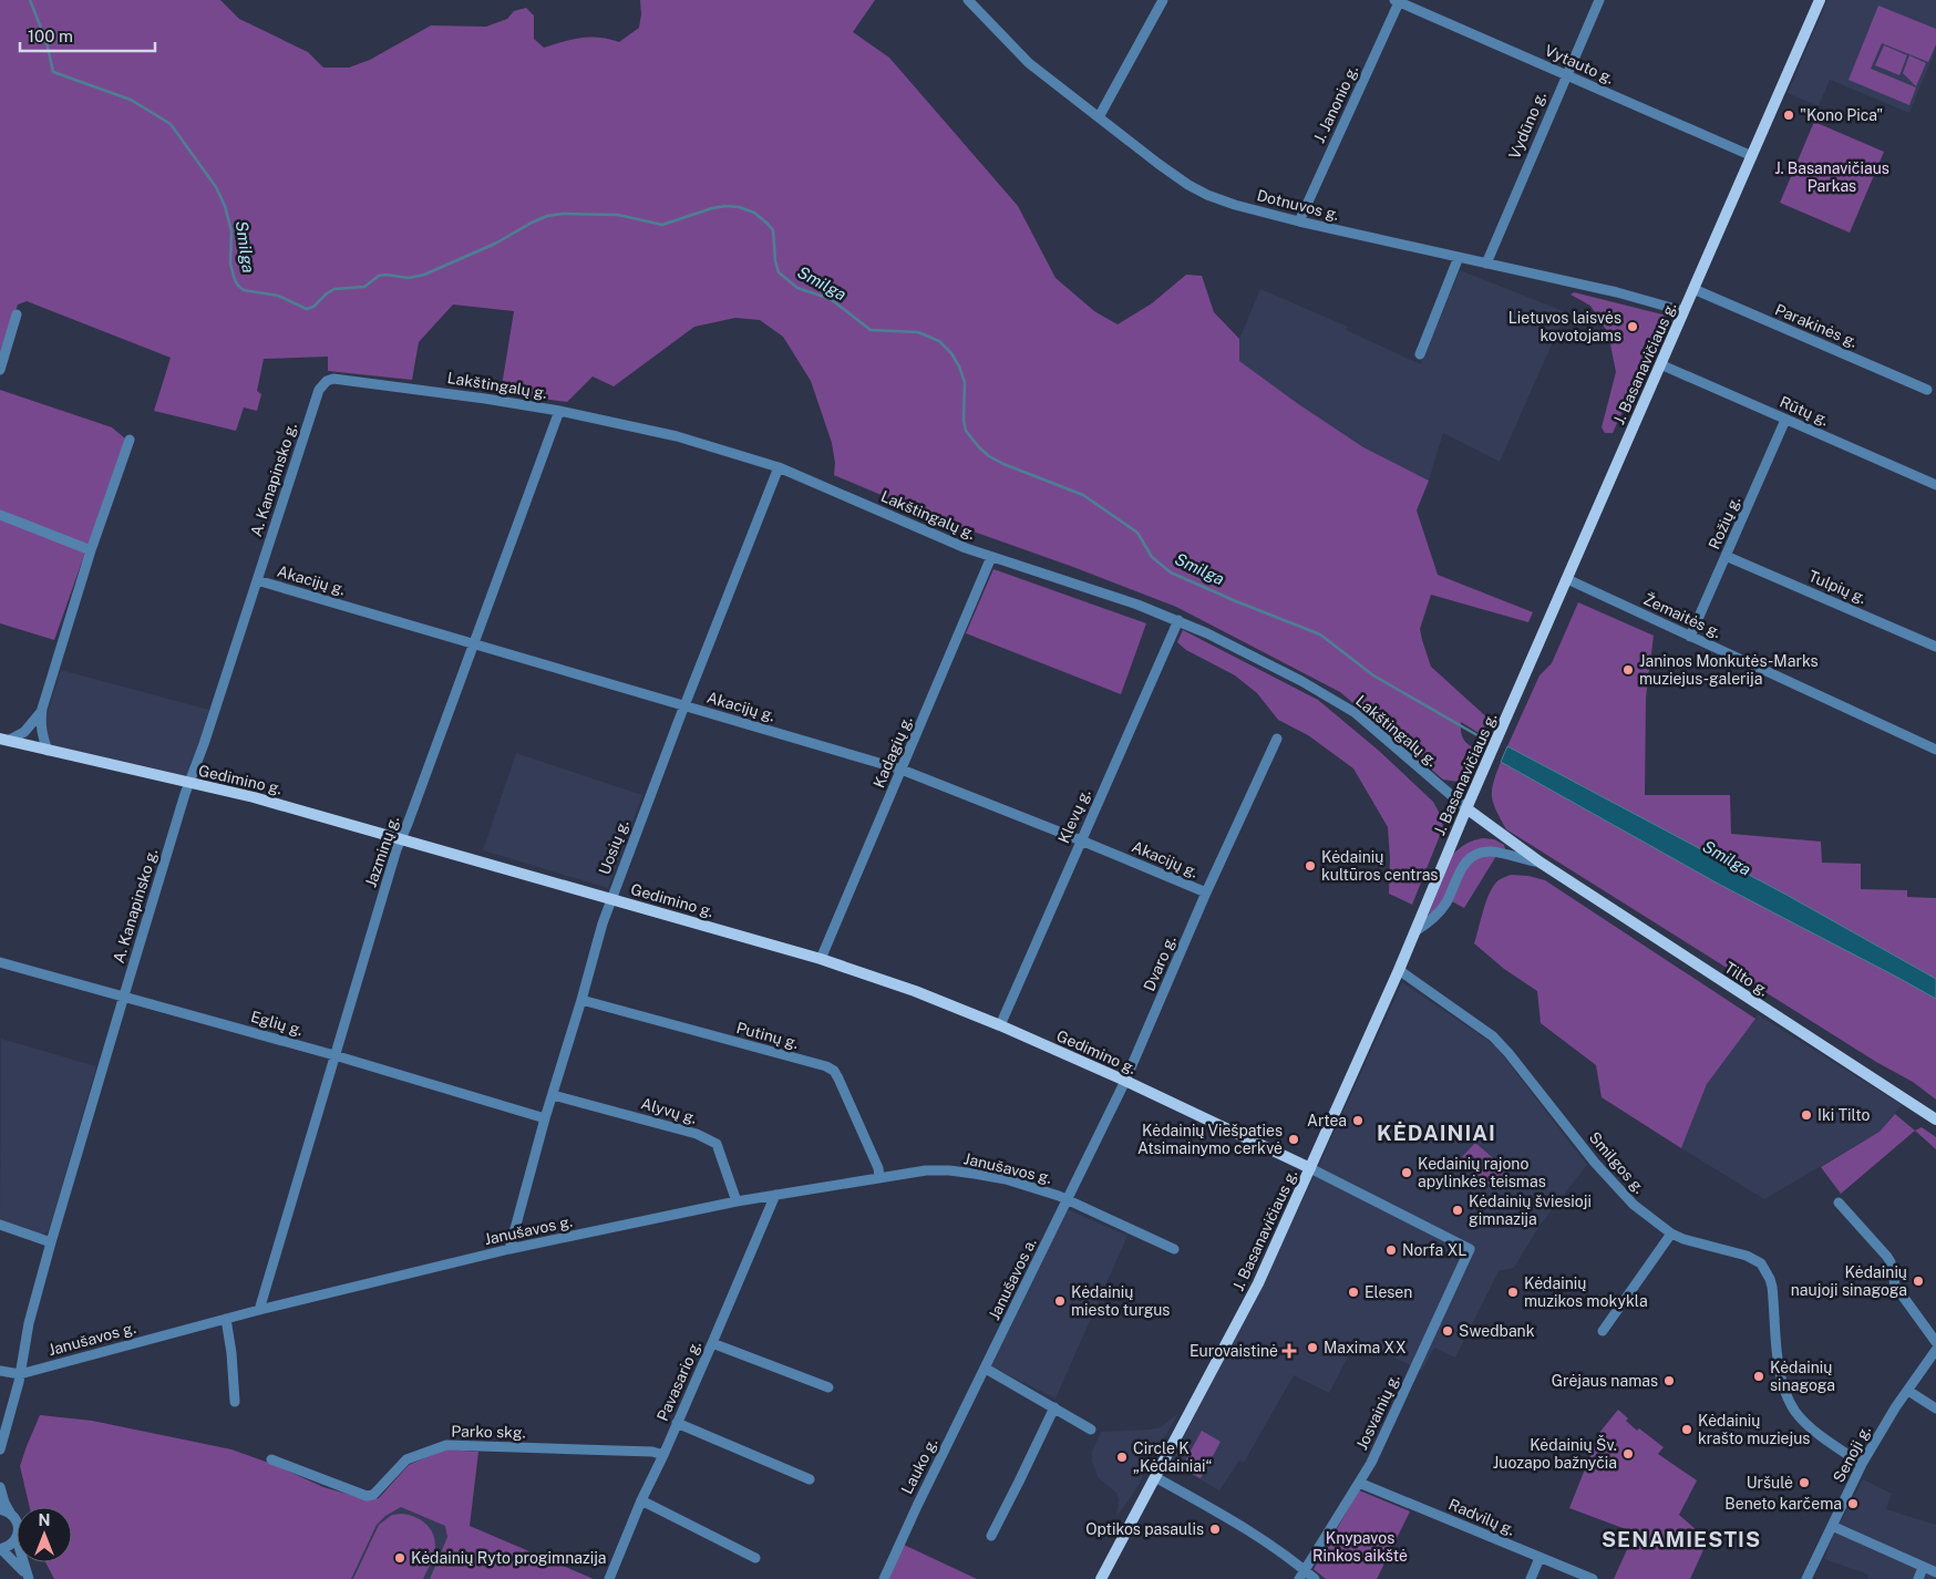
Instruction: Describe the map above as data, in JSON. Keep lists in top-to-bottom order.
{
  "streets": {
    "main road": ["J. Basanavičiaus g.", "Gedimino g.", "Tilto g."],
    "street": [
      "Vytauto g.",
      "J. Janonio g.",
      "Vydūno g.",
      "Dotnuvos g.",
      "Parakinės g.",
      "Lakštingalų g.",
      "Rūtų g.",
      "A. Kanapinsko g.",
      "Rožių g.",
      "Akacijų g.",
      "Tulpių g.",
      "Žemaitės g.",
      "Kadagių g.",
      "Klevų g.",
      "Uosių g.",
      "Jazminų g.",
      "Dvaro g.",
      "Eglių g.",
      "Putinų g.",
      "Alyvų g.",
      "Smilgos g.",
      "Janušavos g.",
      "Janušavos a.",
      "Pavasario g.",
      "Josvainių g.",
      "Parko skg.",
      "Senoji g.",
      "Lauko g.",
      "Radvilų g."
    ]
  },
  "crossings": [
    ["Vytauto g.", "J. Janonio g."],
    ["Vytauto g.", "Vydūno g."],
    ["Vytauto g.", "J. Basanavičiaus g."],
    ["J. Janonio g.", "Dotnuvos g."],
    ["Vydūno g.", "Dotnuvos g."],
    ["Dotnuvos g.", "J. Basanavičiaus g."],
    ["Parakinės g.", "J. Basanavičiaus g."],
    ["J. Basanavičiaus g.", "Lakštingalų g."],
    ["J. Basanavičiaus g.", "Rūtų g."],
    ["J. Basanavičiaus g.", "Žemaitės g."],
    ["J. Basanavičiaus g.", "Gedimino g."],
    ["J. Basanavičiaus g.", "Tilto g."],
    ["J. Basanavičiaus g.", "Smilgos g."],
    ["J. Basanavičiaus g.", "Josvainių g."],
    ["Lakštingalų g.", "A. Kanapinsko g."],
    ["Lakštingalų g.", "Kadagių g."],
    ["Lakštingalų g.", "Klevų g."],
    ["Lakštingalų g.", "Uosių g."],
    ["Lakštingalų g.", "Jazminų g."],
    ["Lakštingalų g.", "Tilto g."],
    ["Rūtų g.", "Rožių g."],
    ["A. Kanapinsko g.", "Akacijų g."],
    ["A. Kanapinsko g.", "Gedimino g."],
    ["A. Kanapinsko g.", "Eglių g."],
    ["A. Kanapinsko g.", "Janušavos g."],
    ["Rožių g.", "Tulpių g."],
    ["Rožių g.", "Žemaitės g."],
    ["Akacijų g.", "Kadagių g."],
    ["Akacijų g.", "Klevų g."],
    ["Akacijų g.", "Uosių g."],
    ["Akacijų g.", "Jazminų g."],
    ["Akacijų g.", "Dvaro g."],
    ["Kadagių g.", "Gedimino g."],
    ["Gedimino g.", "Klevų g."],
    ["Gedimino g.", "Uosių g."],
    ["Gedimino g.", "Jazminų g."],
    ["Gedimino g.", "Dvaro g."],
    ["Gedimino g.", "Josvainių g."],
    ["Uosių g.", "Eglių g."],
    ["Uosių g.", "Putinų g."],
    ["Uosių g.", "Alyvų g."],
    ["Uosių g.", "Janušavos g."],
    ["Jazminų g.", "Eglių g."],
    ["Jazminų g.", "Janušavos g."],
    ["Dvaro g.", "Janušavos g."],
    ["Dvaro g.", "Janušavos a."],
    ["Putinų g.", "Janušavos g."],
    ["Alyvų g.", "Janušavos g."],
    ["Smilgos g.", "Senoji g."],
    ["Janušavos g.", "Janušavos a."],
    ["Janušavos g.", "Pavasario g."],
    ["Janušavos a.", "Lauko g."],
    ["Pavasario g.", "Parko skg."],
    ["Josvainių g.", "Radvilų g."]
  ],
  "districts": ["KĖDAINIAI", "SENAMIESTIS"],
  "water": ["Smilga"],
  "parks": ["J. Basanavičiaus Parkas", "Knypavos Rinkos aikštė"],
  "places": {
    "other": [
      "\"Kono Pica\"",
      "Lietuvos laisvės kovotojams",
      "Janinos Monkutės-Marks muziejus-galerija",
      "Kėdainių kultūros centras",
      "Iki Tilto",
      "Artea",
      "Kėdainių Viešpaties Atsimainymo cerkvė",
      "Kedainių rajono apylinkės teismas",
      "Kėdainių šviesioji gimnazija",
      "Norfa XL",
      "Kėdainių naujoji sinagoga",
      "Elesen",
      "Kėdainių muzikos mokykla",
      "Kėdainių miesto turgus",
      "Swedbank",
      "Maxima XX",
      "Kėdainių sinagoga",
      "Grėjaus namas",
      "Kėdainių krašto muziejus",
      "Kėdainių Šv. Juozapo bažnyčia",
      "Circle K „Kėdainiai“",
      "Uršulė",
      "Beneto karčema",
      "Optikos pasaulis",
      "Kėdainių Ryto progimnazija"
    ],
    "health": ["Eurovaistinė"]
  },
  "scale_bar": "100 m",
  "north": "top"
}
